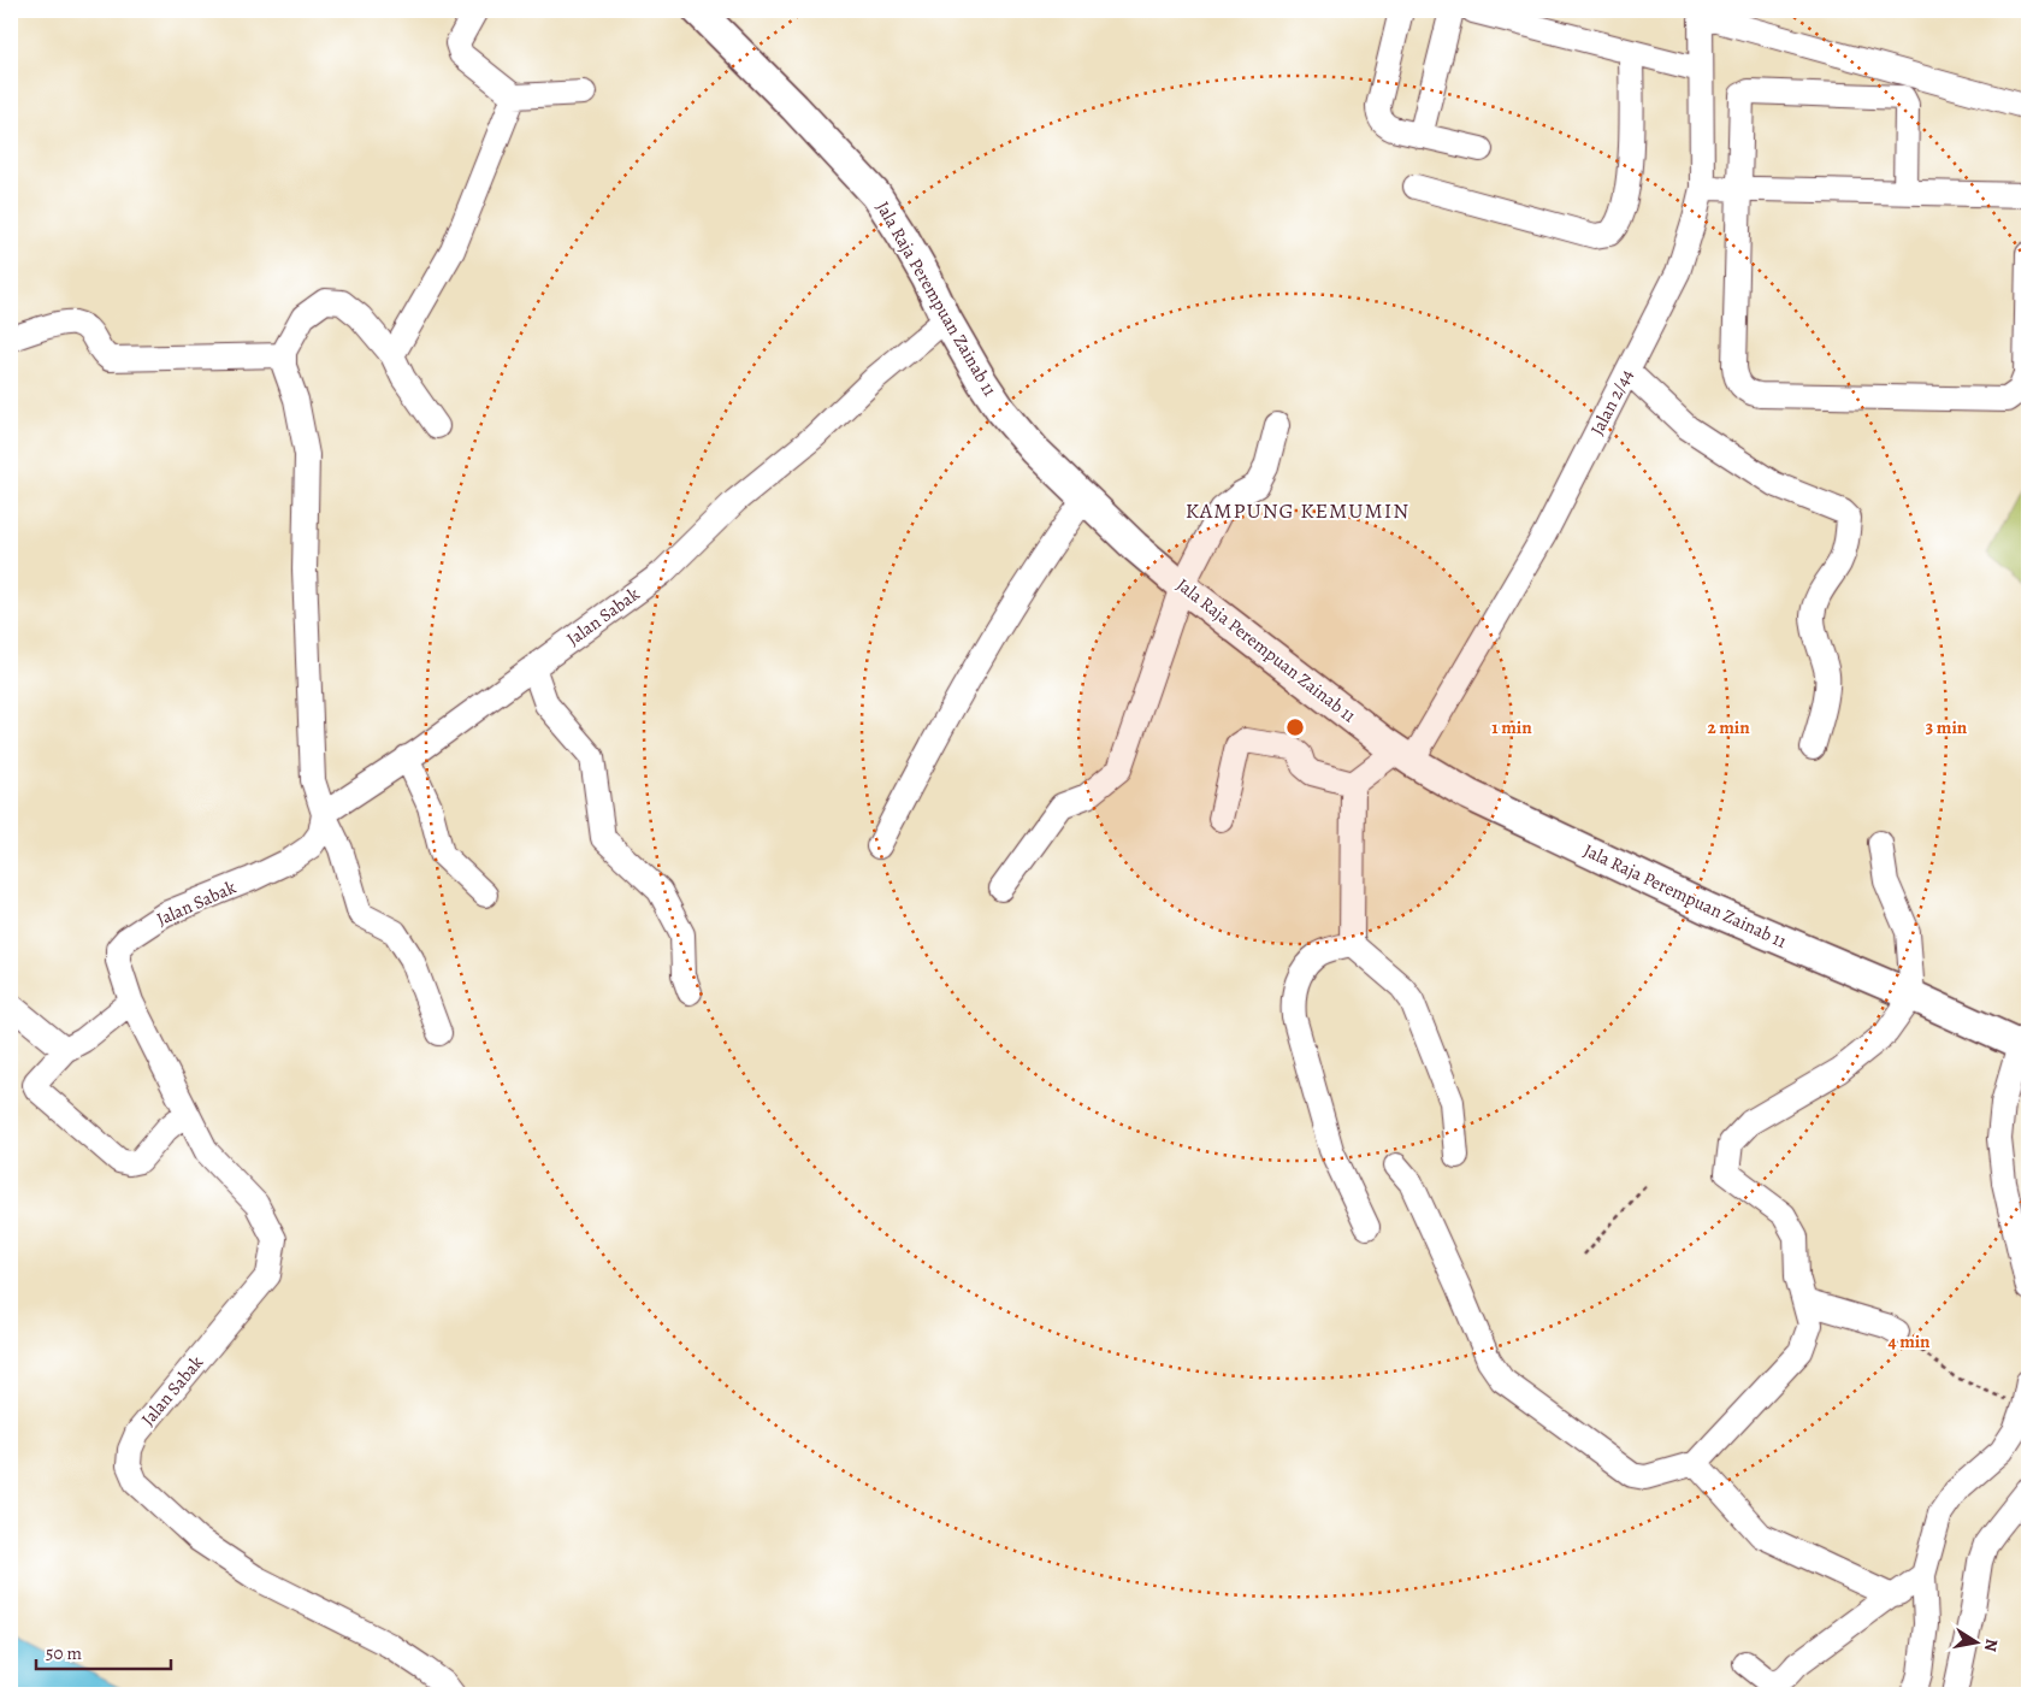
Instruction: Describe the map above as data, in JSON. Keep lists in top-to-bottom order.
{
  "streets": {
    "main road": ["Jala Raja Perempuan Zainab 11"],
    "street": ["Jalan 2/44", "Jalan Sabak"]
  },
  "crossings": [
    ["Jala Raja Perempuan Zainab 11", "Jalan 2/44"],
    ["Jala Raja Perempuan Zainab 11", "Jalan Sabak"]
  ],
  "districts": ["KAMPUNG KEMUMIN"],
  "scale_bar": "50 m",
  "north": "right",
  "rings": [
    "1 min",
    "2 min",
    "3 min",
    "4 min"
  ]
}
